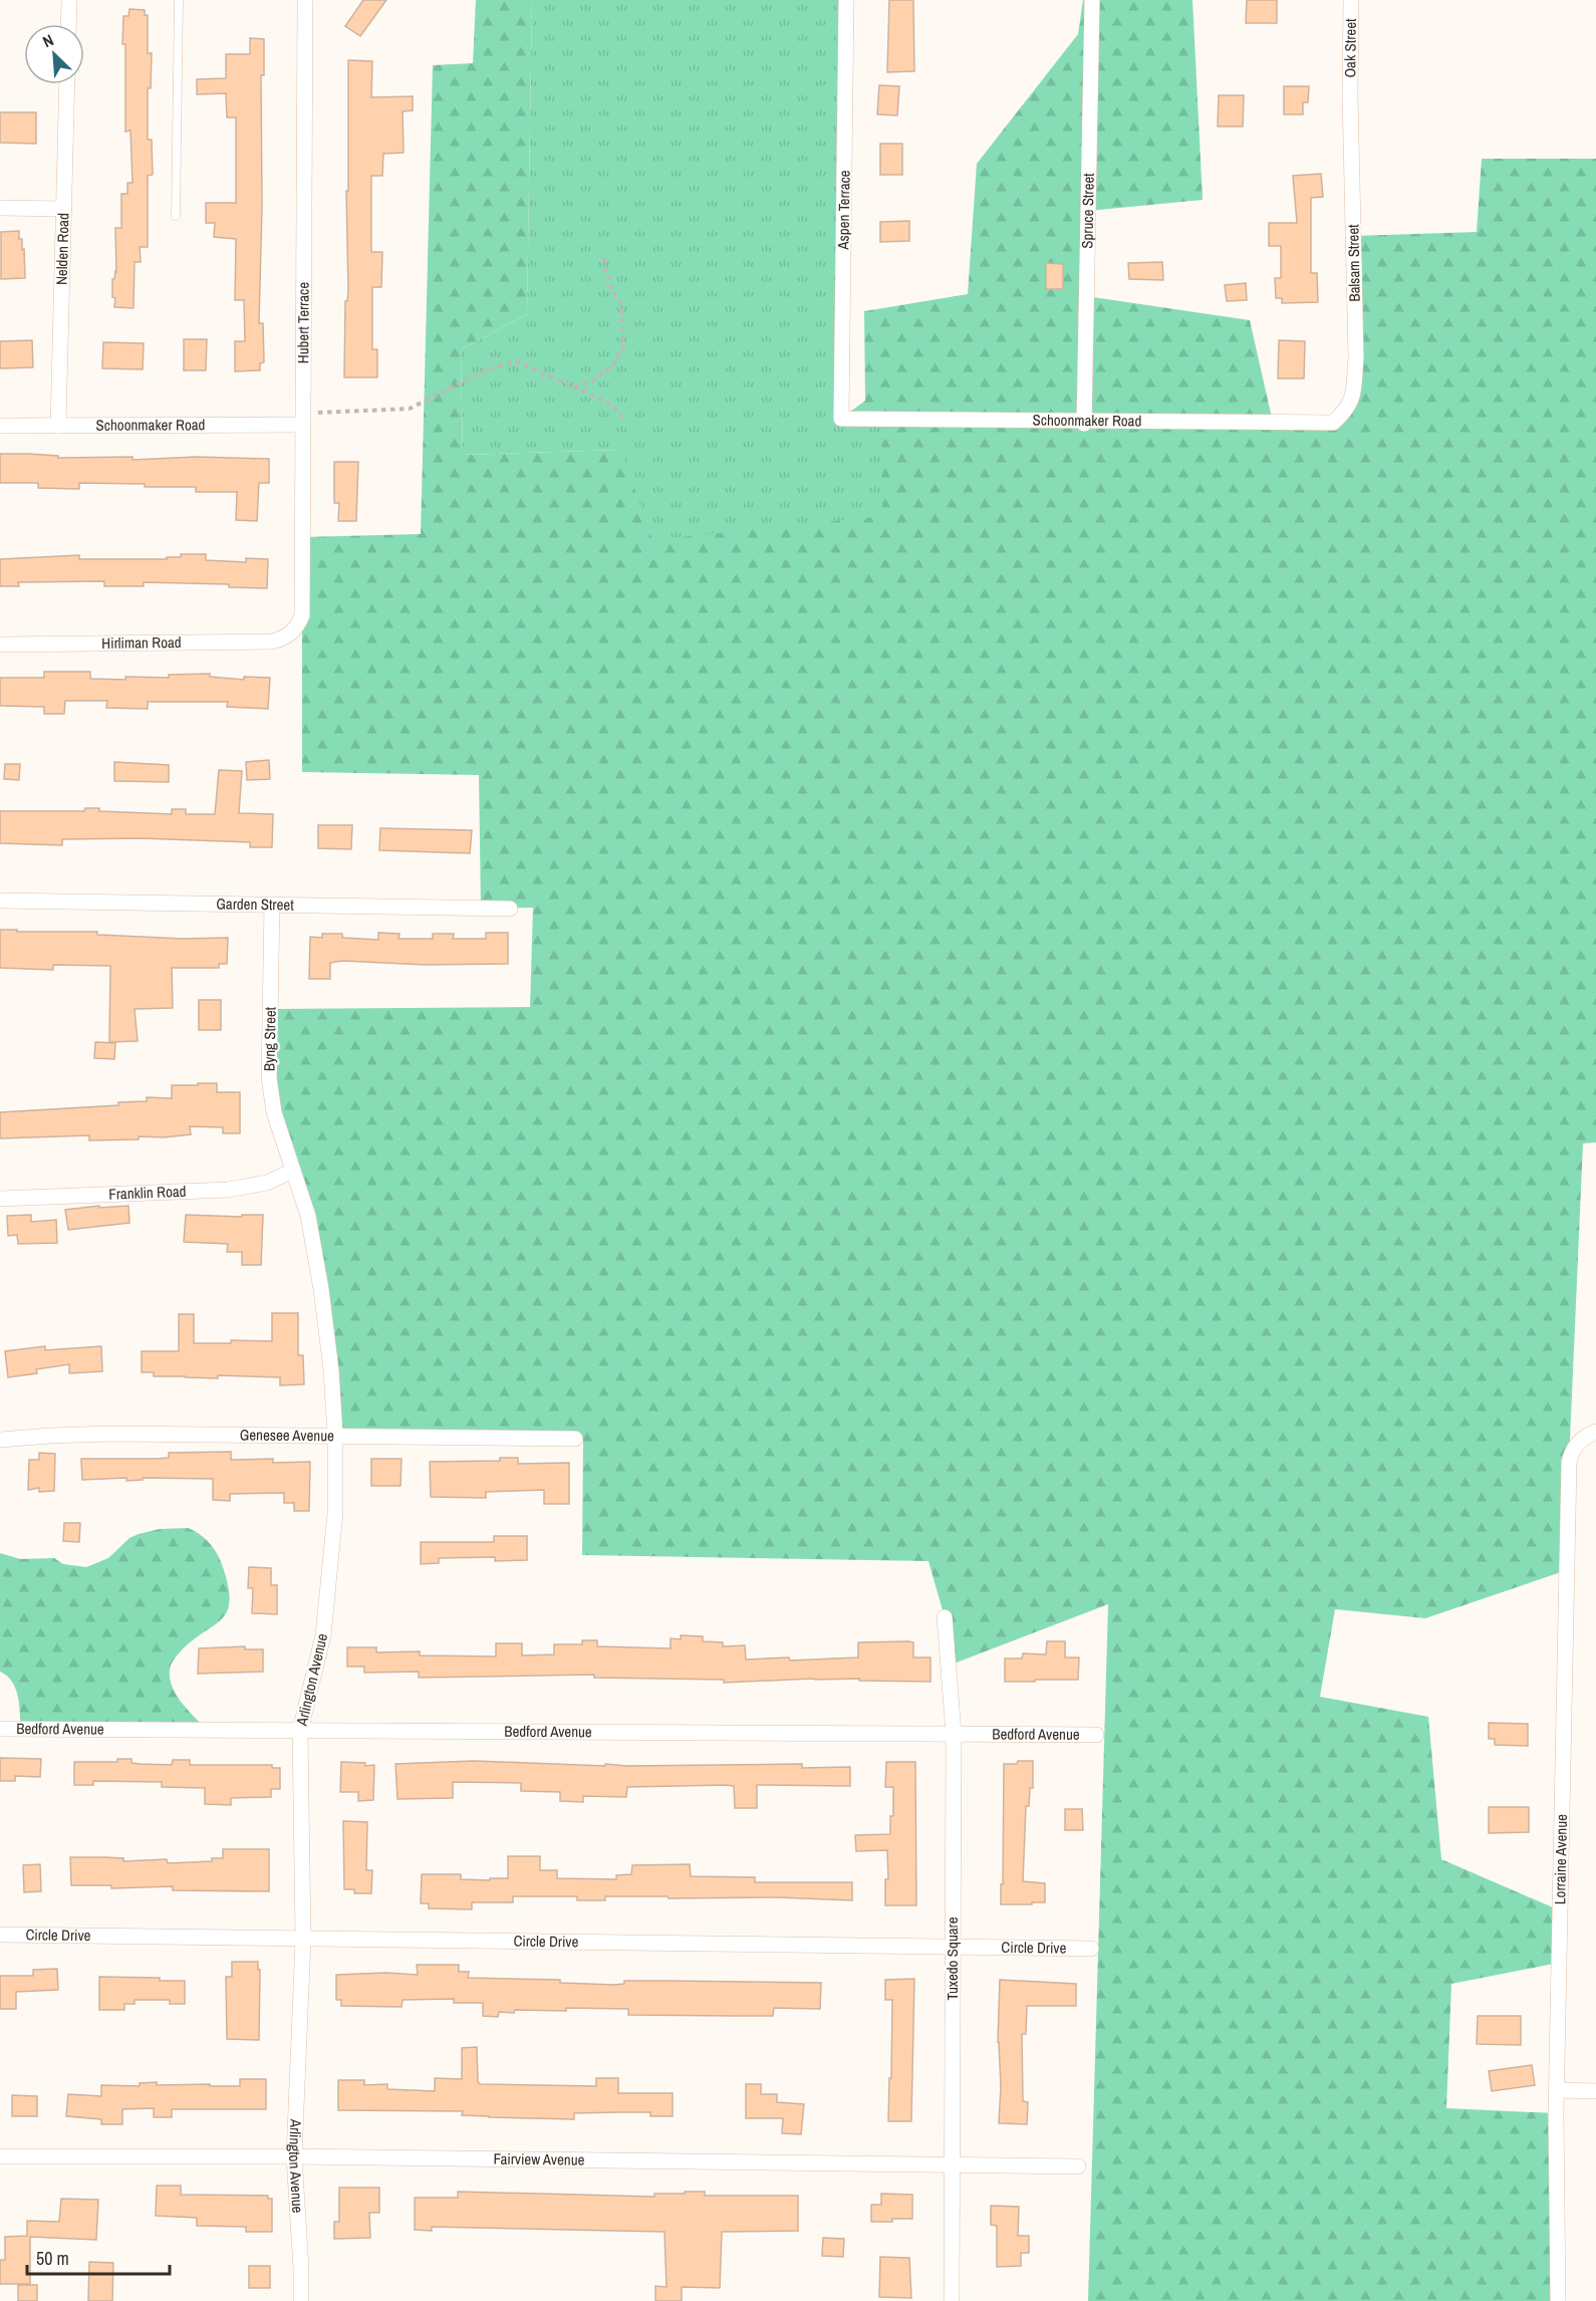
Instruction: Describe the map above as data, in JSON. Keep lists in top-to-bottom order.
{
  "streets": {
    "street": [
      "Oak Street",
      "Aspen Terrace",
      "Spruce Street",
      "Nelden Road",
      "Balsam Street",
      "Hubert Terrace",
      "Schoonmaker Road",
      "Hirliman Road",
      "Garden Street",
      "Byng Street",
      "Franklin Road",
      "Genesee Avenue",
      "Arlington Avenue",
      "Bedford Avenue",
      "Lorraine Avenue",
      "Circle Drive",
      "Tuxedo Square",
      "Fairview Avenue"
    ]
  },
  "crossings": [
    ["Oak Street", "Balsam Street"],
    ["Aspen Terrace", "Schoonmaker Road"],
    ["Spruce Street", "Schoonmaker Road"],
    ["Nelden Road", "Schoonmaker Road"],
    ["Balsam Street", "Schoonmaker Road"],
    ["Hubert Terrace", "Schoonmaker Road"],
    ["Hubert Terrace", "Hirliman Road"],
    ["Garden Street", "Byng Street"],
    ["Byng Street", "Franklin Road"],
    ["Byng Street", "Arlington Avenue"],
    ["Franklin Road", "Arlington Avenue"],
    ["Genesee Avenue", "Arlington Avenue"],
    ["Arlington Avenue", "Bedford Avenue"],
    ["Arlington Avenue", "Circle Drive"],
    ["Arlington Avenue", "Fairview Avenue"],
    ["Bedford Avenue", "Tuxedo Square"],
    ["Circle Drive", "Tuxedo Square"],
    ["Tuxedo Square", "Fairview Avenue"]
  ],
  "scale_bar": "50 m",
  "north": "top left"
}
